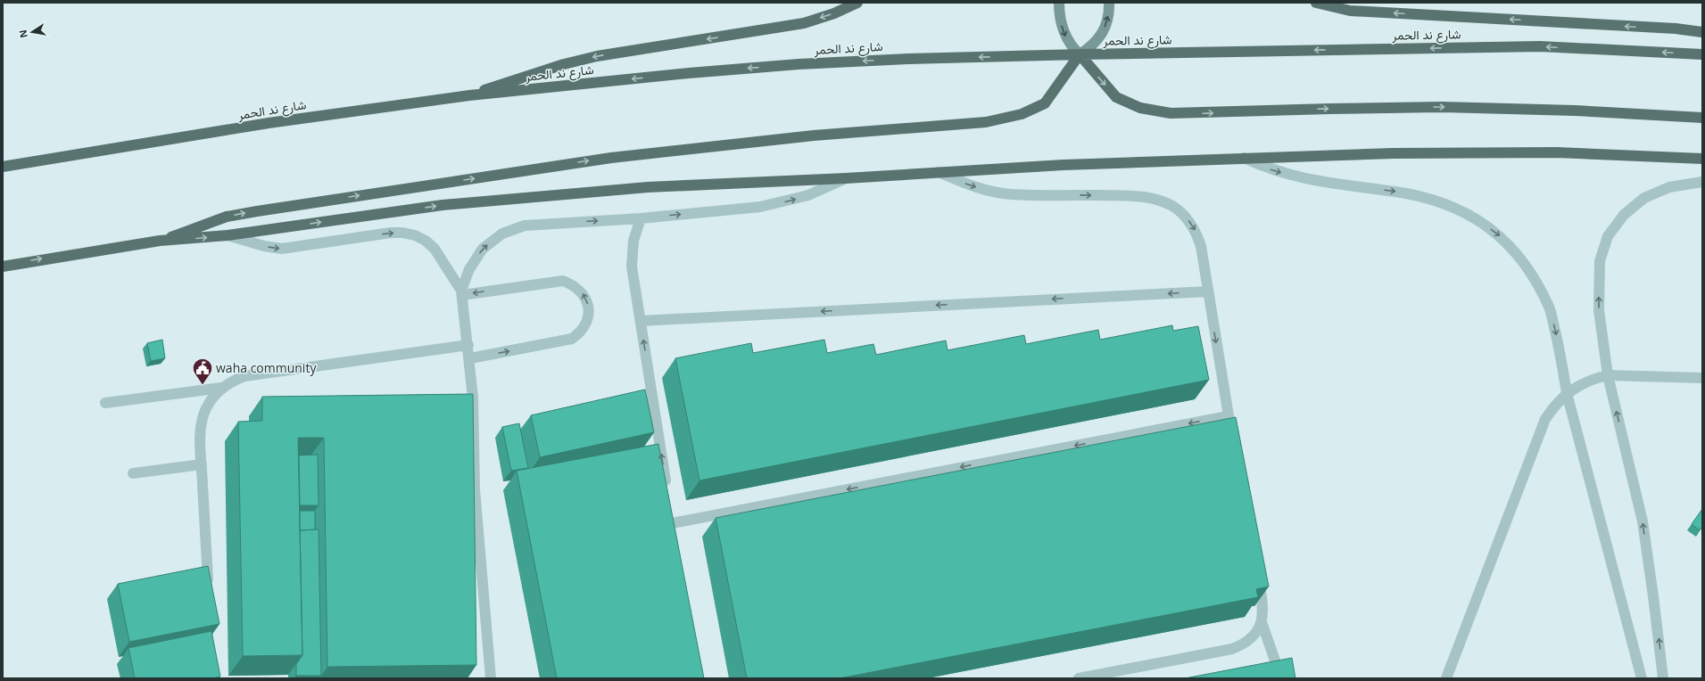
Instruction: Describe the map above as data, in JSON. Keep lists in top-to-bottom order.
{
  "streets": {
    "main road": ["شارع ند الحمر"]
  },
  "places": {
    "public building": ["waha community"]
  },
  "north": "left"
}
